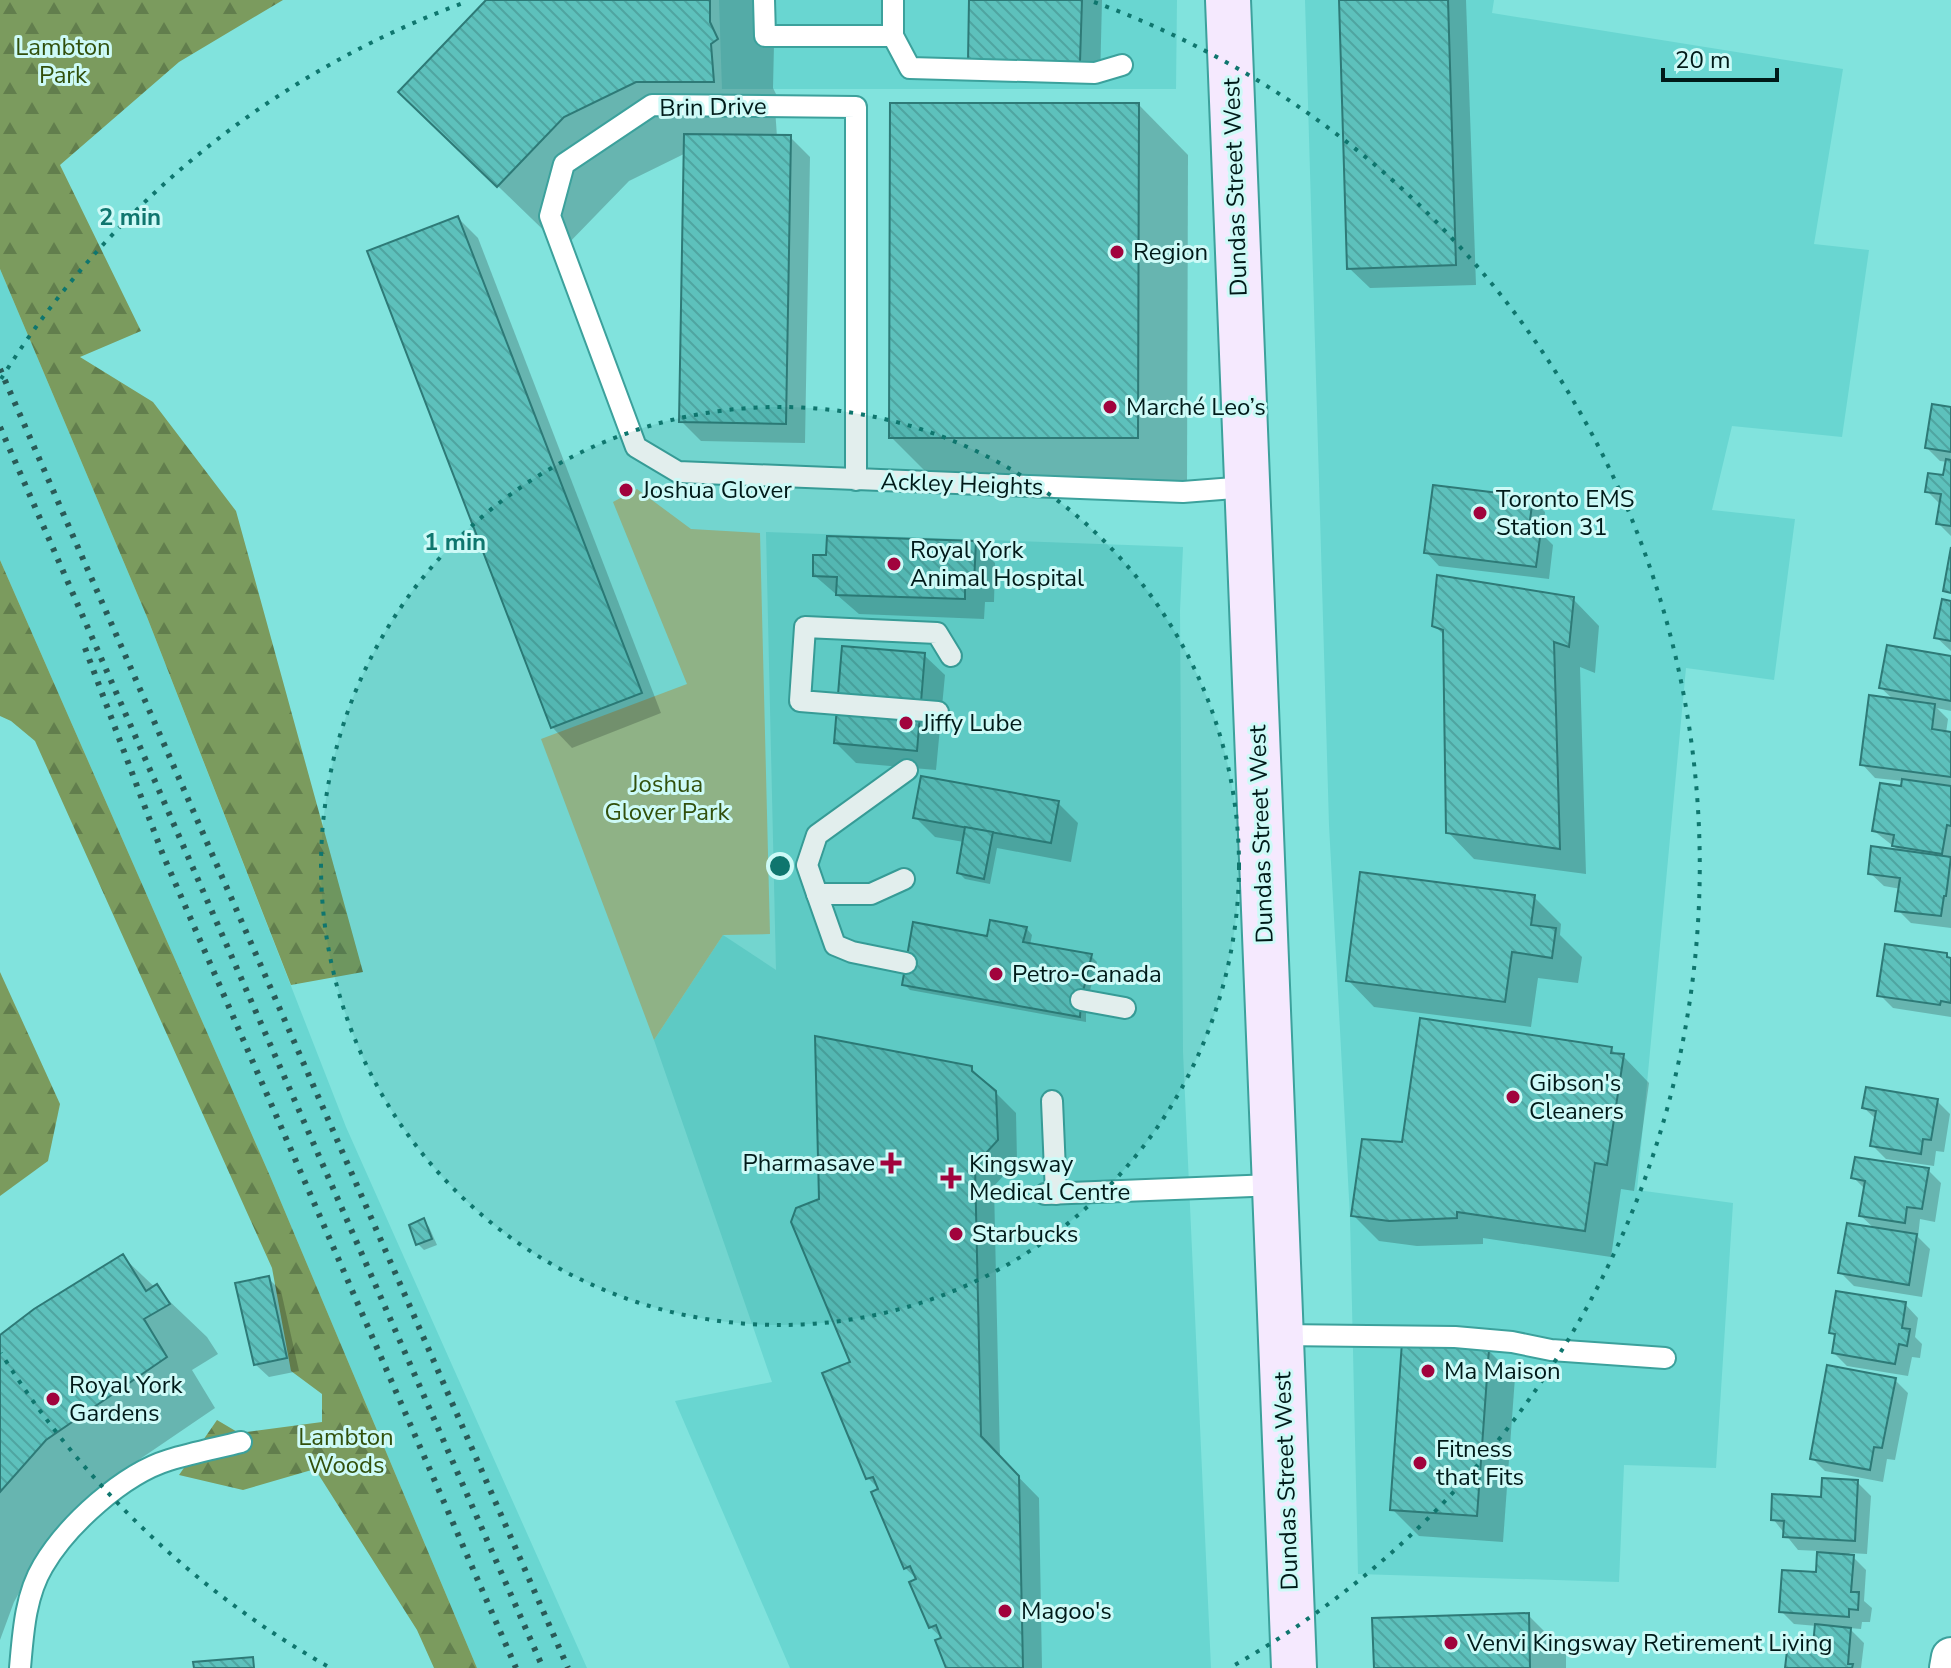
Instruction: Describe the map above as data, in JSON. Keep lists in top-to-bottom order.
{
  "streets": {
    "main road": ["Dundas Street West"],
    "lane": ["Brin Drive", "Ackley Heights"]
  },
  "crossings": [
    ["Brin Drive", "Ackley Heights"],
    ["Dundas Street West", "Ackley Heights"]
  ],
  "parks": ["Lambton Park", "Joshua Glover Park", "Lambton Woods"],
  "places": {
    "other": [
      "Region",
      "Marché Leo’s",
      "Joshua Glover",
      "Toronto EMS Station 31",
      "Royal York Animal Hospital",
      "Jiffy Lube",
      "Petro-Canada",
      "Gibson's Cleaners",
      "Starbucks",
      "Ma Maison",
      "Royal York Gardens",
      "Fitness that Fits",
      "Magoo's",
      "Venvi Kingsway Retirement Living"
    ],
    "health": ["Pharmasave", "Kingsway Medical Centre"]
  },
  "scale_bar": "20 m",
  "rings": ["2 min", "1 min"]
}
